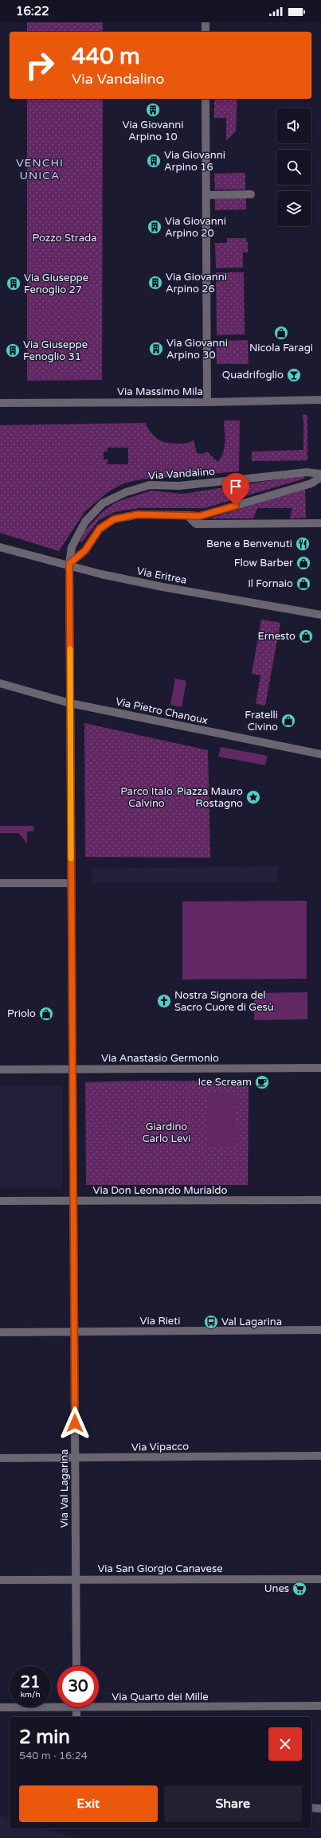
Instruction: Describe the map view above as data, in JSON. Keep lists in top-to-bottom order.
{
  "streets": {
    "street": [
      "Via Massimo Mila",
      "Via Vandalino",
      "Via Eritrea",
      "Via Pietro Chanoux",
      "Via Anastasio Germonio",
      "Via Don Leonardo Murialdo",
      "Via Rieti",
      "Via Vipacco",
      "Via Val Lagarina",
      "Via San Giorgio Canavese",
      "Via Quarto dei Mille"
    ]
  },
  "crossings": [
    ["Via Vandalino", "Via Eritrea"],
    ["Via Vandalino", "Via Val Lagarina"],
    ["Via Eritrea", "Via Val Lagarina"],
    ["Via Pietro Chanoux", "Via Val Lagarina"],
    ["Via Anastasio Germonio", "Via Val Lagarina"],
    ["Via Don Leonardo Murialdo", "Via Val Lagarina"],
    ["Via Rieti", "Via Val Lagarina"],
    ["Via Vipacco", "Via Val Lagarina"],
    ["Via Val Lagarina", "Via San Giorgio Canavese"]
  ],
  "districts": ["VENCHI UNICA"],
  "parks": ["Pozzo Strada", "Parco Italo Calvino", "Giardino Carlo Levi"],
  "places": {
    "building": [
      "Via Giovanni Arpino 10",
      "Via Giovanni Arpino 16",
      "Via Giovanni Arpino 20",
      "Via Giovanni Arpino 26",
      "Via Giuseppe Fenoglio 27",
      "Via Giovanni Arpino 30",
      "Via Giuseppe Fenoglio 31"
    ],
    "shop": [
      "Nicola Faragi",
      "Flow Barber",
      "Il Fornaio",
      "Ernesto",
      "Fratelli Civino",
      "Priolo"
    ],
    "bar": ["Quadrifoglio"],
    "restaurant": ["Bene e Benvenuti"],
    "place": ["Piazza Mauro Rostagno"],
    "church": ["Nostra Signora del Sacro Cuore di Gesù"],
    "cafe": ["Ice Scream"],
    "bus stop": ["Val Lagarina"],
    "supermarket": ["Unes"]
  },
  "page": {
    "status": "16:22",
    "turn": ["440 m", "Via Vandalino"],
    "speed": "21 km/h",
    "limit": "30",
    "heading": ["2 min", "540 m · 16:24"],
    "buttons": ["Exit", "Share"]
  }
}
